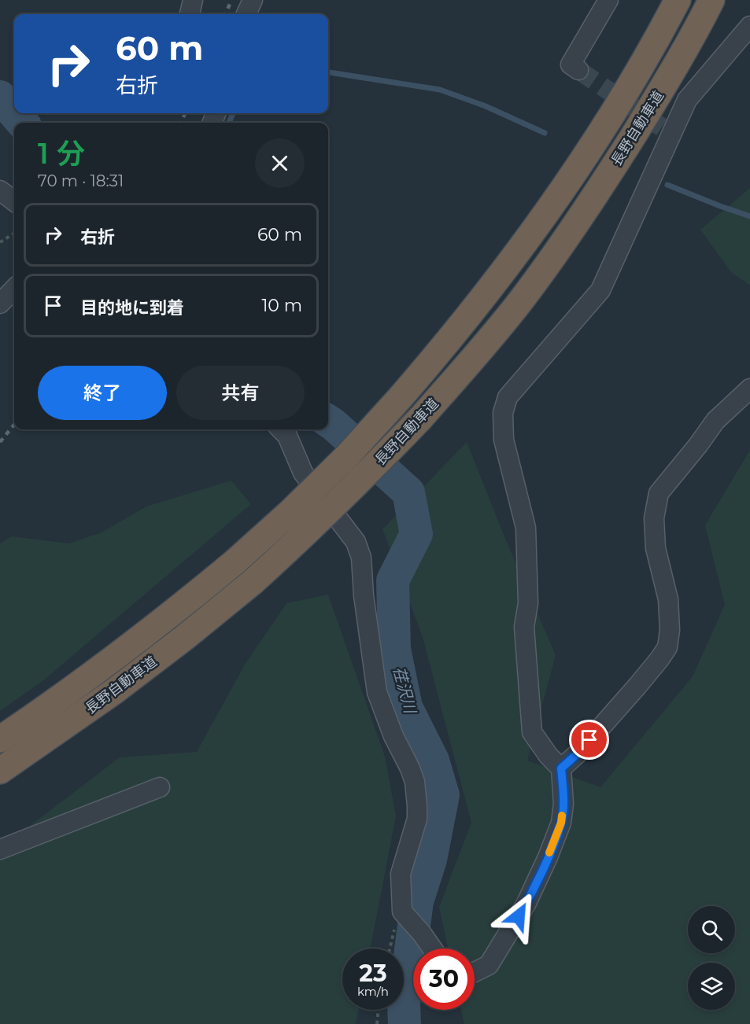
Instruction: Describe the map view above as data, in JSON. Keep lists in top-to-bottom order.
{
  "streets": {
    "highway": ["長野自動車道"]
  },
  "water": ["荏沢川"],
  "page": {
    "turn": ["60 m", "右折"],
    "heading": ["1 分", "70 m · 18:31"],
    "list": [
      {
        "name": "右折",
        "value": "60 m"
      },
      {
        "name": "目的地に到着",
        "value": "10 m"
      }
    ],
    "buttons": ["終了", "共有"],
    "speed": "23 km/h",
    "limit": "30"
  }
}
